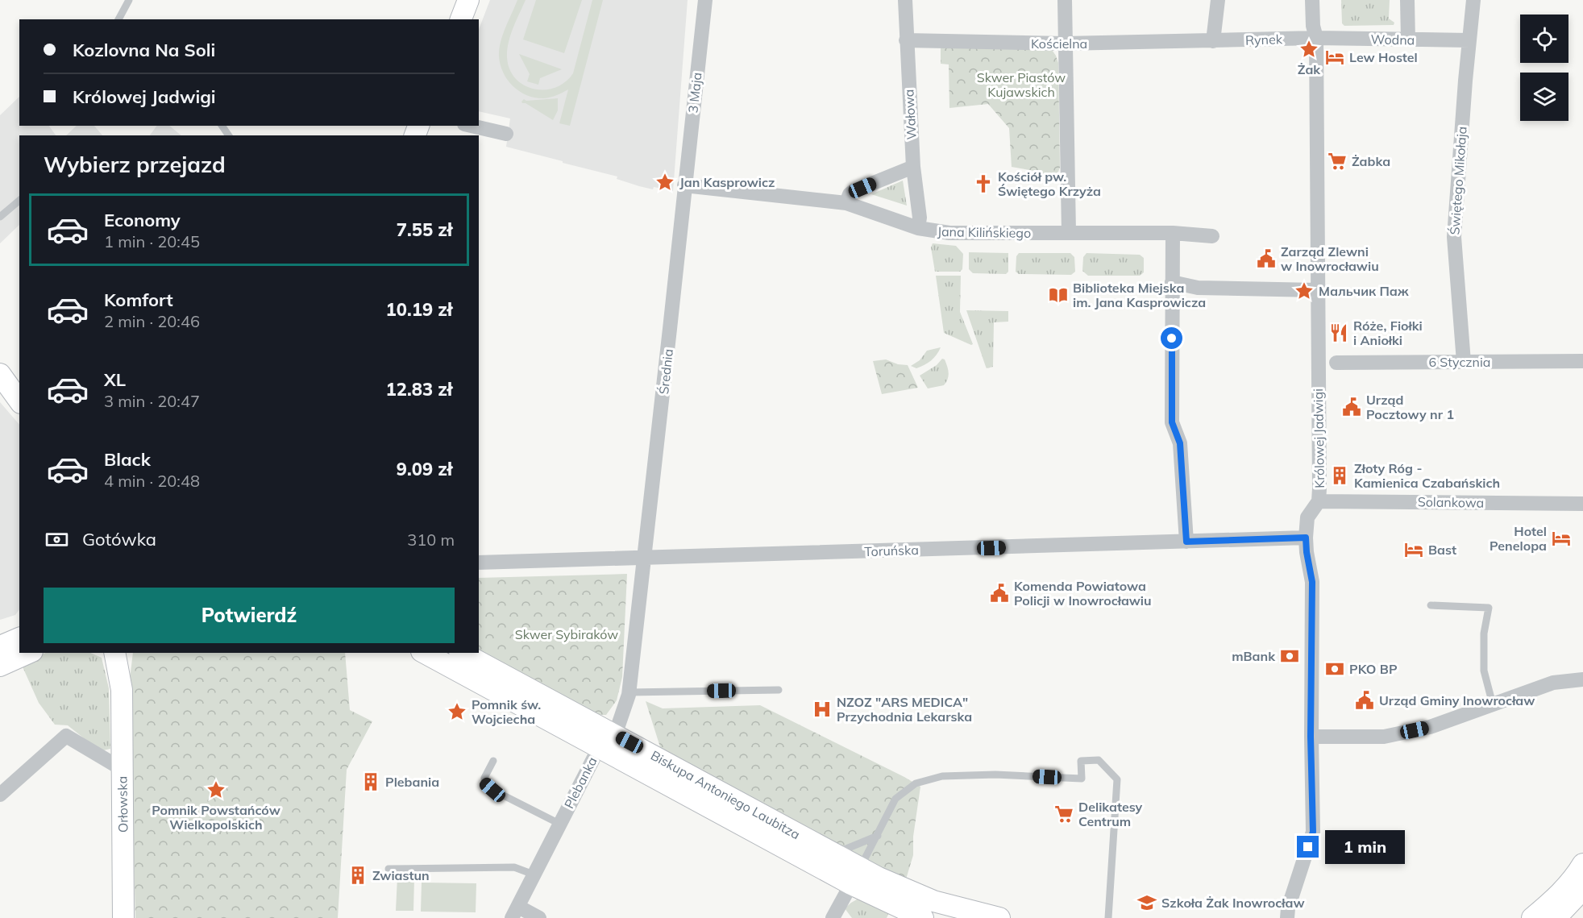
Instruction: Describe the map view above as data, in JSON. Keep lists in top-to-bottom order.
{
  "streets": {
    "main road": ["Biskupa Antoniego Laubitza", "Orłowska"],
    "street": [
      "Rynek",
      "Wodna",
      "Kościelna",
      "3 Maja",
      "Wałowa",
      "Świętego Mikołaja",
      "Jana Kilińskiego",
      "6 Stycznia",
      "Średnia",
      "Królowej Jadwigi",
      "Solankowa",
      "Toruńska",
      "Plebanka"
    ]
  },
  "crossings": [
    ["Rynek", "Wodna"],
    ["Rynek", "Kościelna"],
    ["Rynek", "Królowej Jadwigi"],
    ["Wodna", "Świętego Mikołaja"],
    ["Wodna", "Królowej Jadwigi"],
    ["Kościelna", "Wałowa"],
    ["3 Maja", "Jana Kilińskiego"],
    ["3 Maja", "Średnia"],
    ["Wałowa", "Jana Kilińskiego"],
    ["Świętego Mikołaja", "6 Stycznia"],
    ["Jana Kilińskiego", "Średnia"],
    ["Średnia", "Toruńska"],
    ["Średnia", "Plebanka"],
    ["Królowej Jadwigi", "Solankowa"],
    ["Królowej Jadwigi", "Toruńska"],
    ["Toruńska", "Plebanka"],
    ["Plebanka", "Biskupa Antoniego Laubitza"]
  ],
  "parks": ["Skwer Piastów Kujawskich", "Skwer Sybiraków"],
  "places": {
    "place": [
      "Żak",
      "Jan Kasprowicz",
      "Мальчик Паж",
      "Pomnik św. Wojciecha",
      "Pomnik Powstańców Wielkopolskich"
    ],
    "hotel": ["Lew Hostel", "Hotel Penelopa", "Bast"],
    "supermarket": ["Żabka", "Delikatesy Centrum"],
    "church": ["Kościół pw. Świętego Krzyża"],
    "public building": [
      "Zarząd Zlewni w Inowrocławiu",
      "Urząd Pocztowy nr 1",
      "Komenda Powiatowa Policji w Inowrocławiu",
      "Urząd Gminy Inowrocław"
    ],
    "library": ["Biblioteka Miejska im. Jana Kasprowicza"],
    "restaurant": ["Róże, Fiołki i Aniołki"],
    "building": ["Złoty Róg - Kamienica Czabańskich", "Plebania", "Zwiastun"],
    "bank": ["mBank", "PKO BP"],
    "hospital": ["NZOZ \"ARS MEDICA\" Przychodnia Lekarska"],
    "school or university": ["Szkoła Żak Inowrocław"]
  },
  "page": {
    "banner": ["Kozlovna Na Soli", "Królowej Jadwigi"],
    "heading": "Wybierz przejazd",
    "list": [
      {
        "name": "Economy",
        "note": "1 min · 20:45",
        "value": "7.55 zł"
      },
      {
        "name": "Komfort",
        "note": "2 min · 20:46",
        "value": "10.19 zł"
      },
      {
        "name": "XL",
        "note": "3 min · 20:47",
        "value": "12.83 zł"
      },
      {
        "name": "Black",
        "note": "4 min · 20:48",
        "value": "9.09 zł"
      }
    ],
    "pay": ["Gotówka", "310 m"],
    "buttons": "Potwierdź",
    "bubble": "1 min"
  }
}
